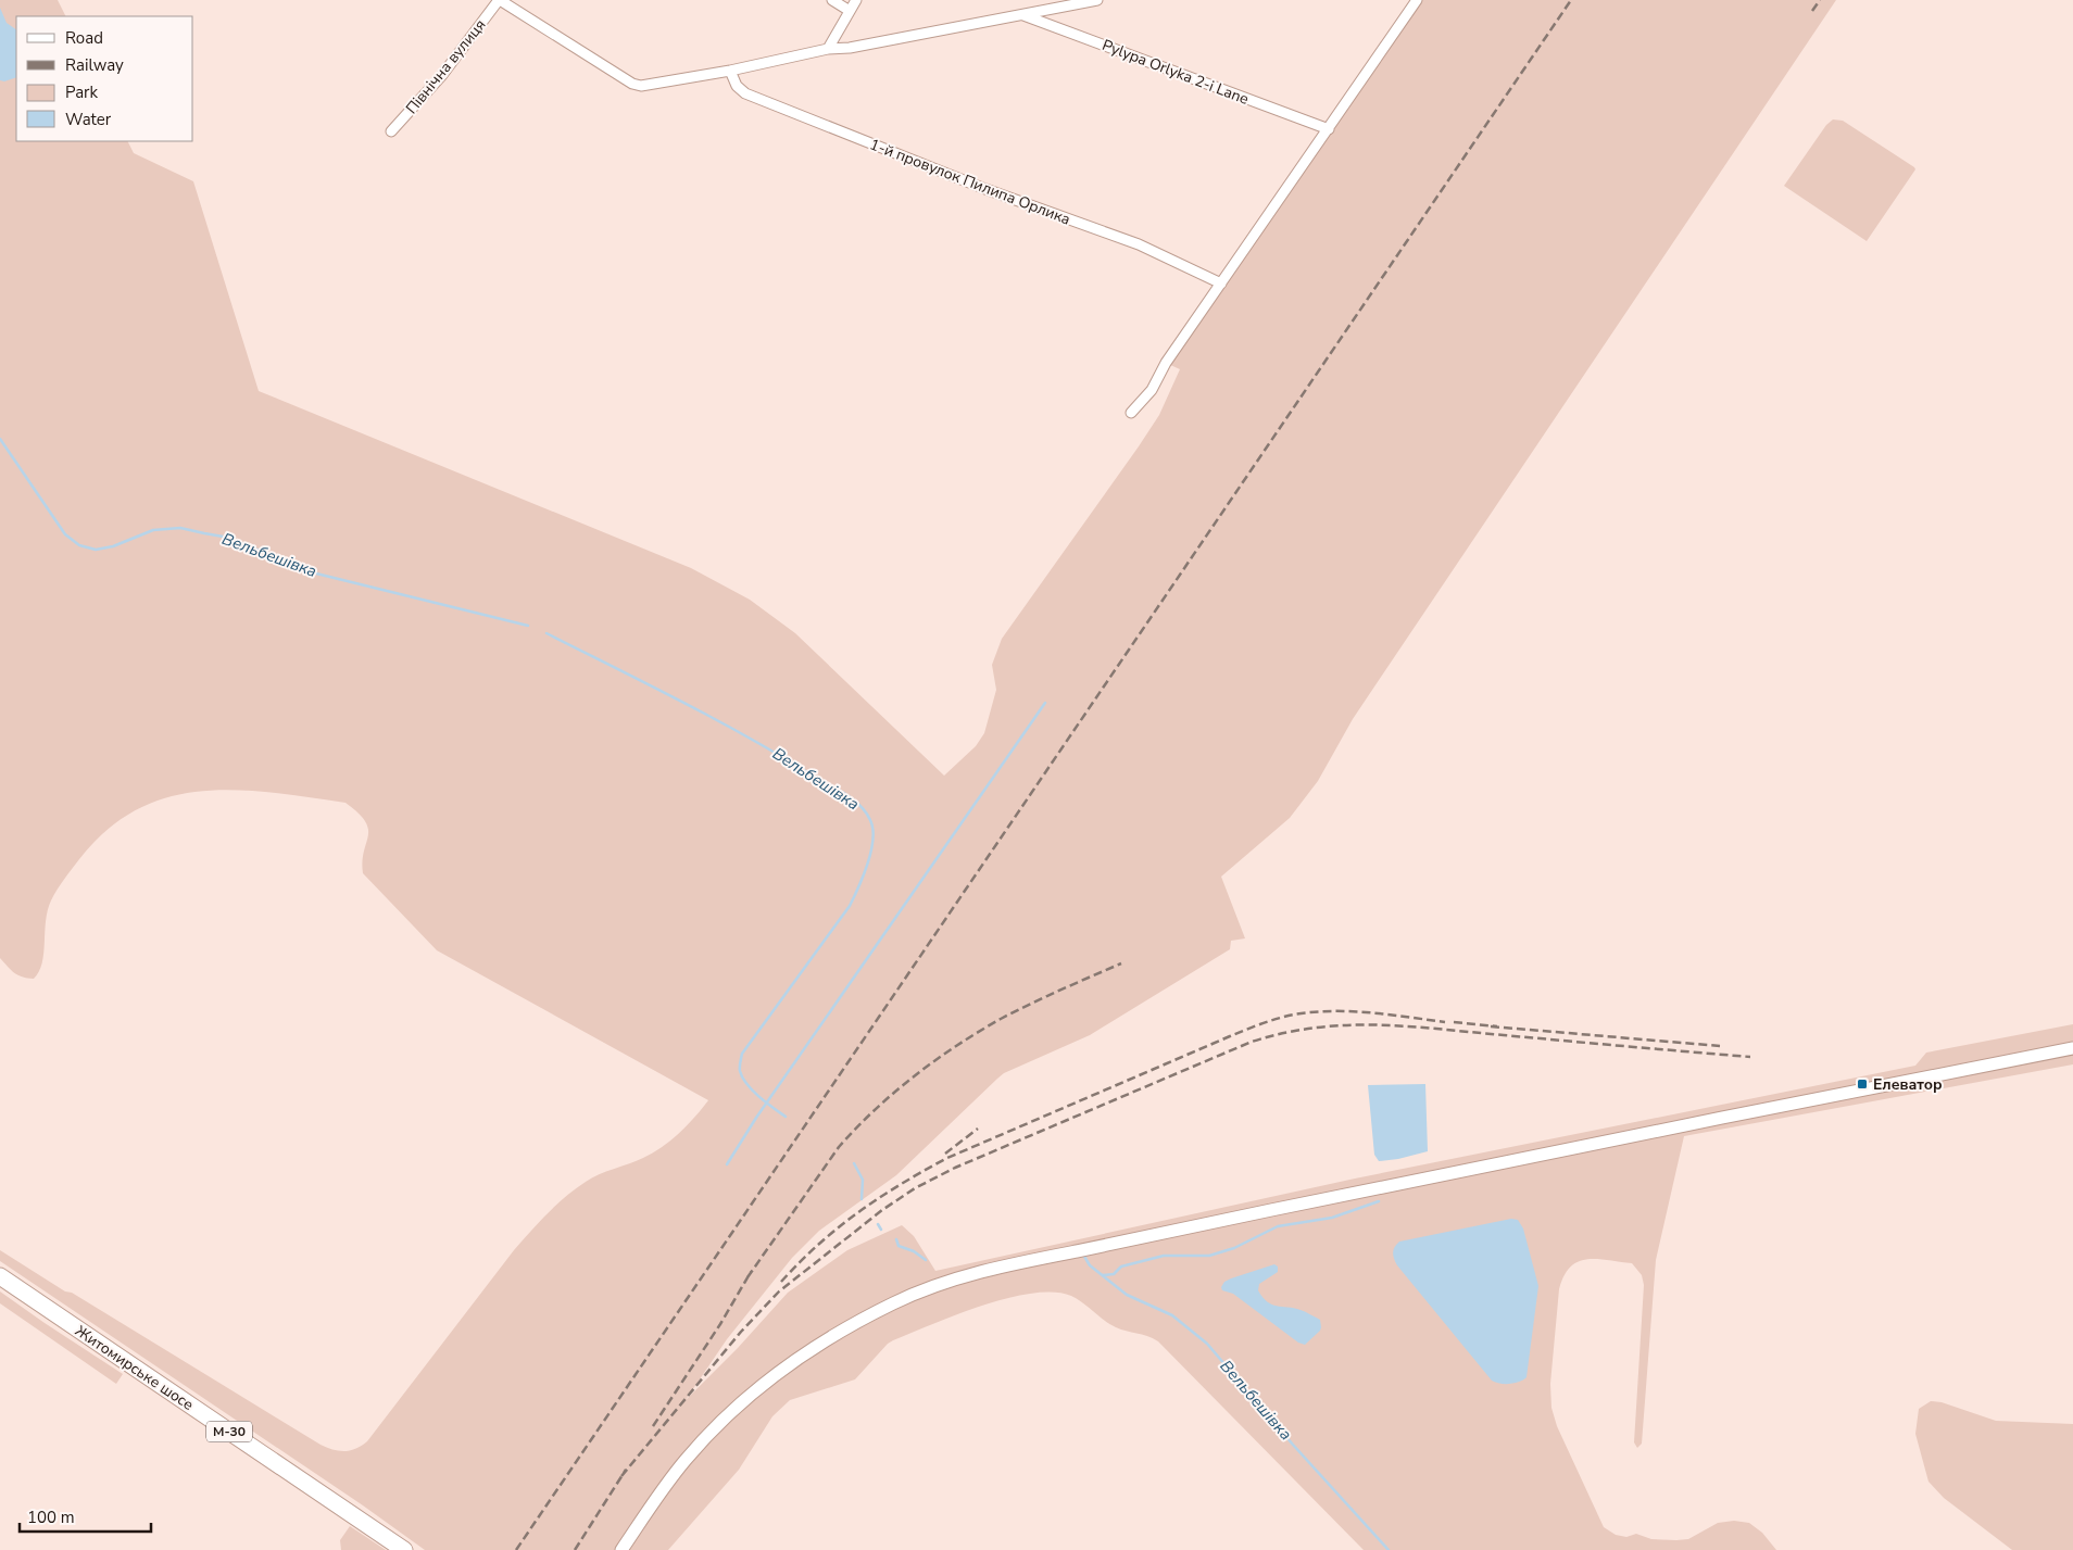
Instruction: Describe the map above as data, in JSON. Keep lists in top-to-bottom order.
{
  "streets": {
    "highway": ["Житомирське шосе", "М-30"],
    "street": ["Північна вулиця", "Pylypa Orlyka 2-i Lane", "1-й провулок Пилипа Орлика"]
  },
  "water": ["Вельбешівка"],
  "places": {
    "transit": ["Елеватор"]
  },
  "legend": [
    "Road",
    "Railway",
    "Park",
    "Water"
  ],
  "scale_bar": "100 m"
}
